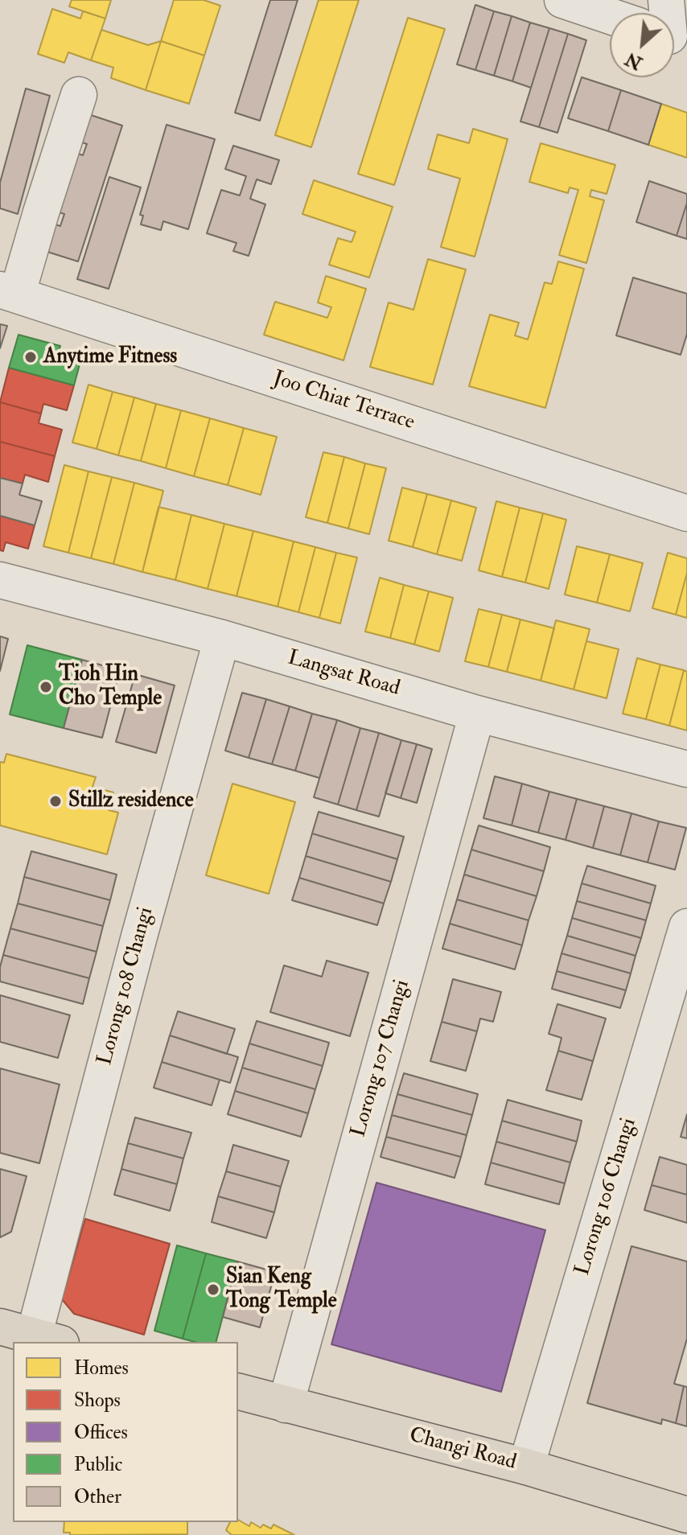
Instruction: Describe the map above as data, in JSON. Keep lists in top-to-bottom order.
{
  "streets": {
    "main road": ["Changi Road"],
    "street": [
      "Joo Chiat Terrace",
      "Langsat Road",
      "Lorong 108 Changi",
      "Lorong 107 Changi",
      "Lorong 106 Changi"
    ]
  },
  "crossings": [
    ["Langsat Road", "Lorong 108 Changi"],
    ["Langsat Road", "Lorong 107 Changi"],
    ["Lorong 107 Changi", "Changi Road"],
    ["Lorong 106 Changi", "Changi Road"]
  ],
  "places": [
    "Anytime Fitness",
    "Tioh Hin Cho Temple",
    "Stillz residence",
    "Sian Keng Tong Temple"
  ],
  "legend": [
    "Homes",
    "Shops",
    "Offices",
    "Public",
    "Other"
  ],
  "north": "bottom left"
}
